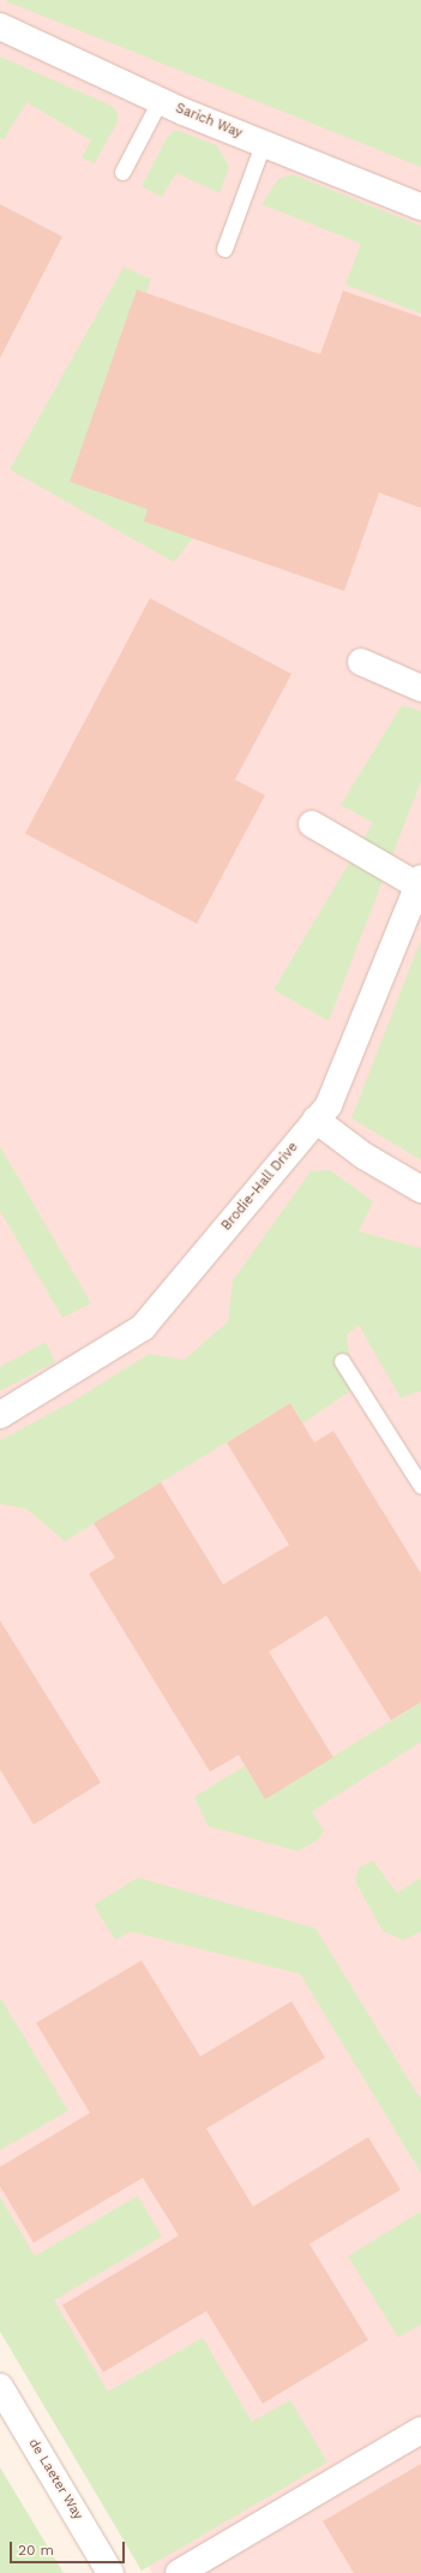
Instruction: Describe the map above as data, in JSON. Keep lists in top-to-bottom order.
{
  "streets": {
    "street": ["Sarich Way", "Brodie-Hall Drive", "de Laeter Way"]
  },
  "scale_bar": "20 m"
}
